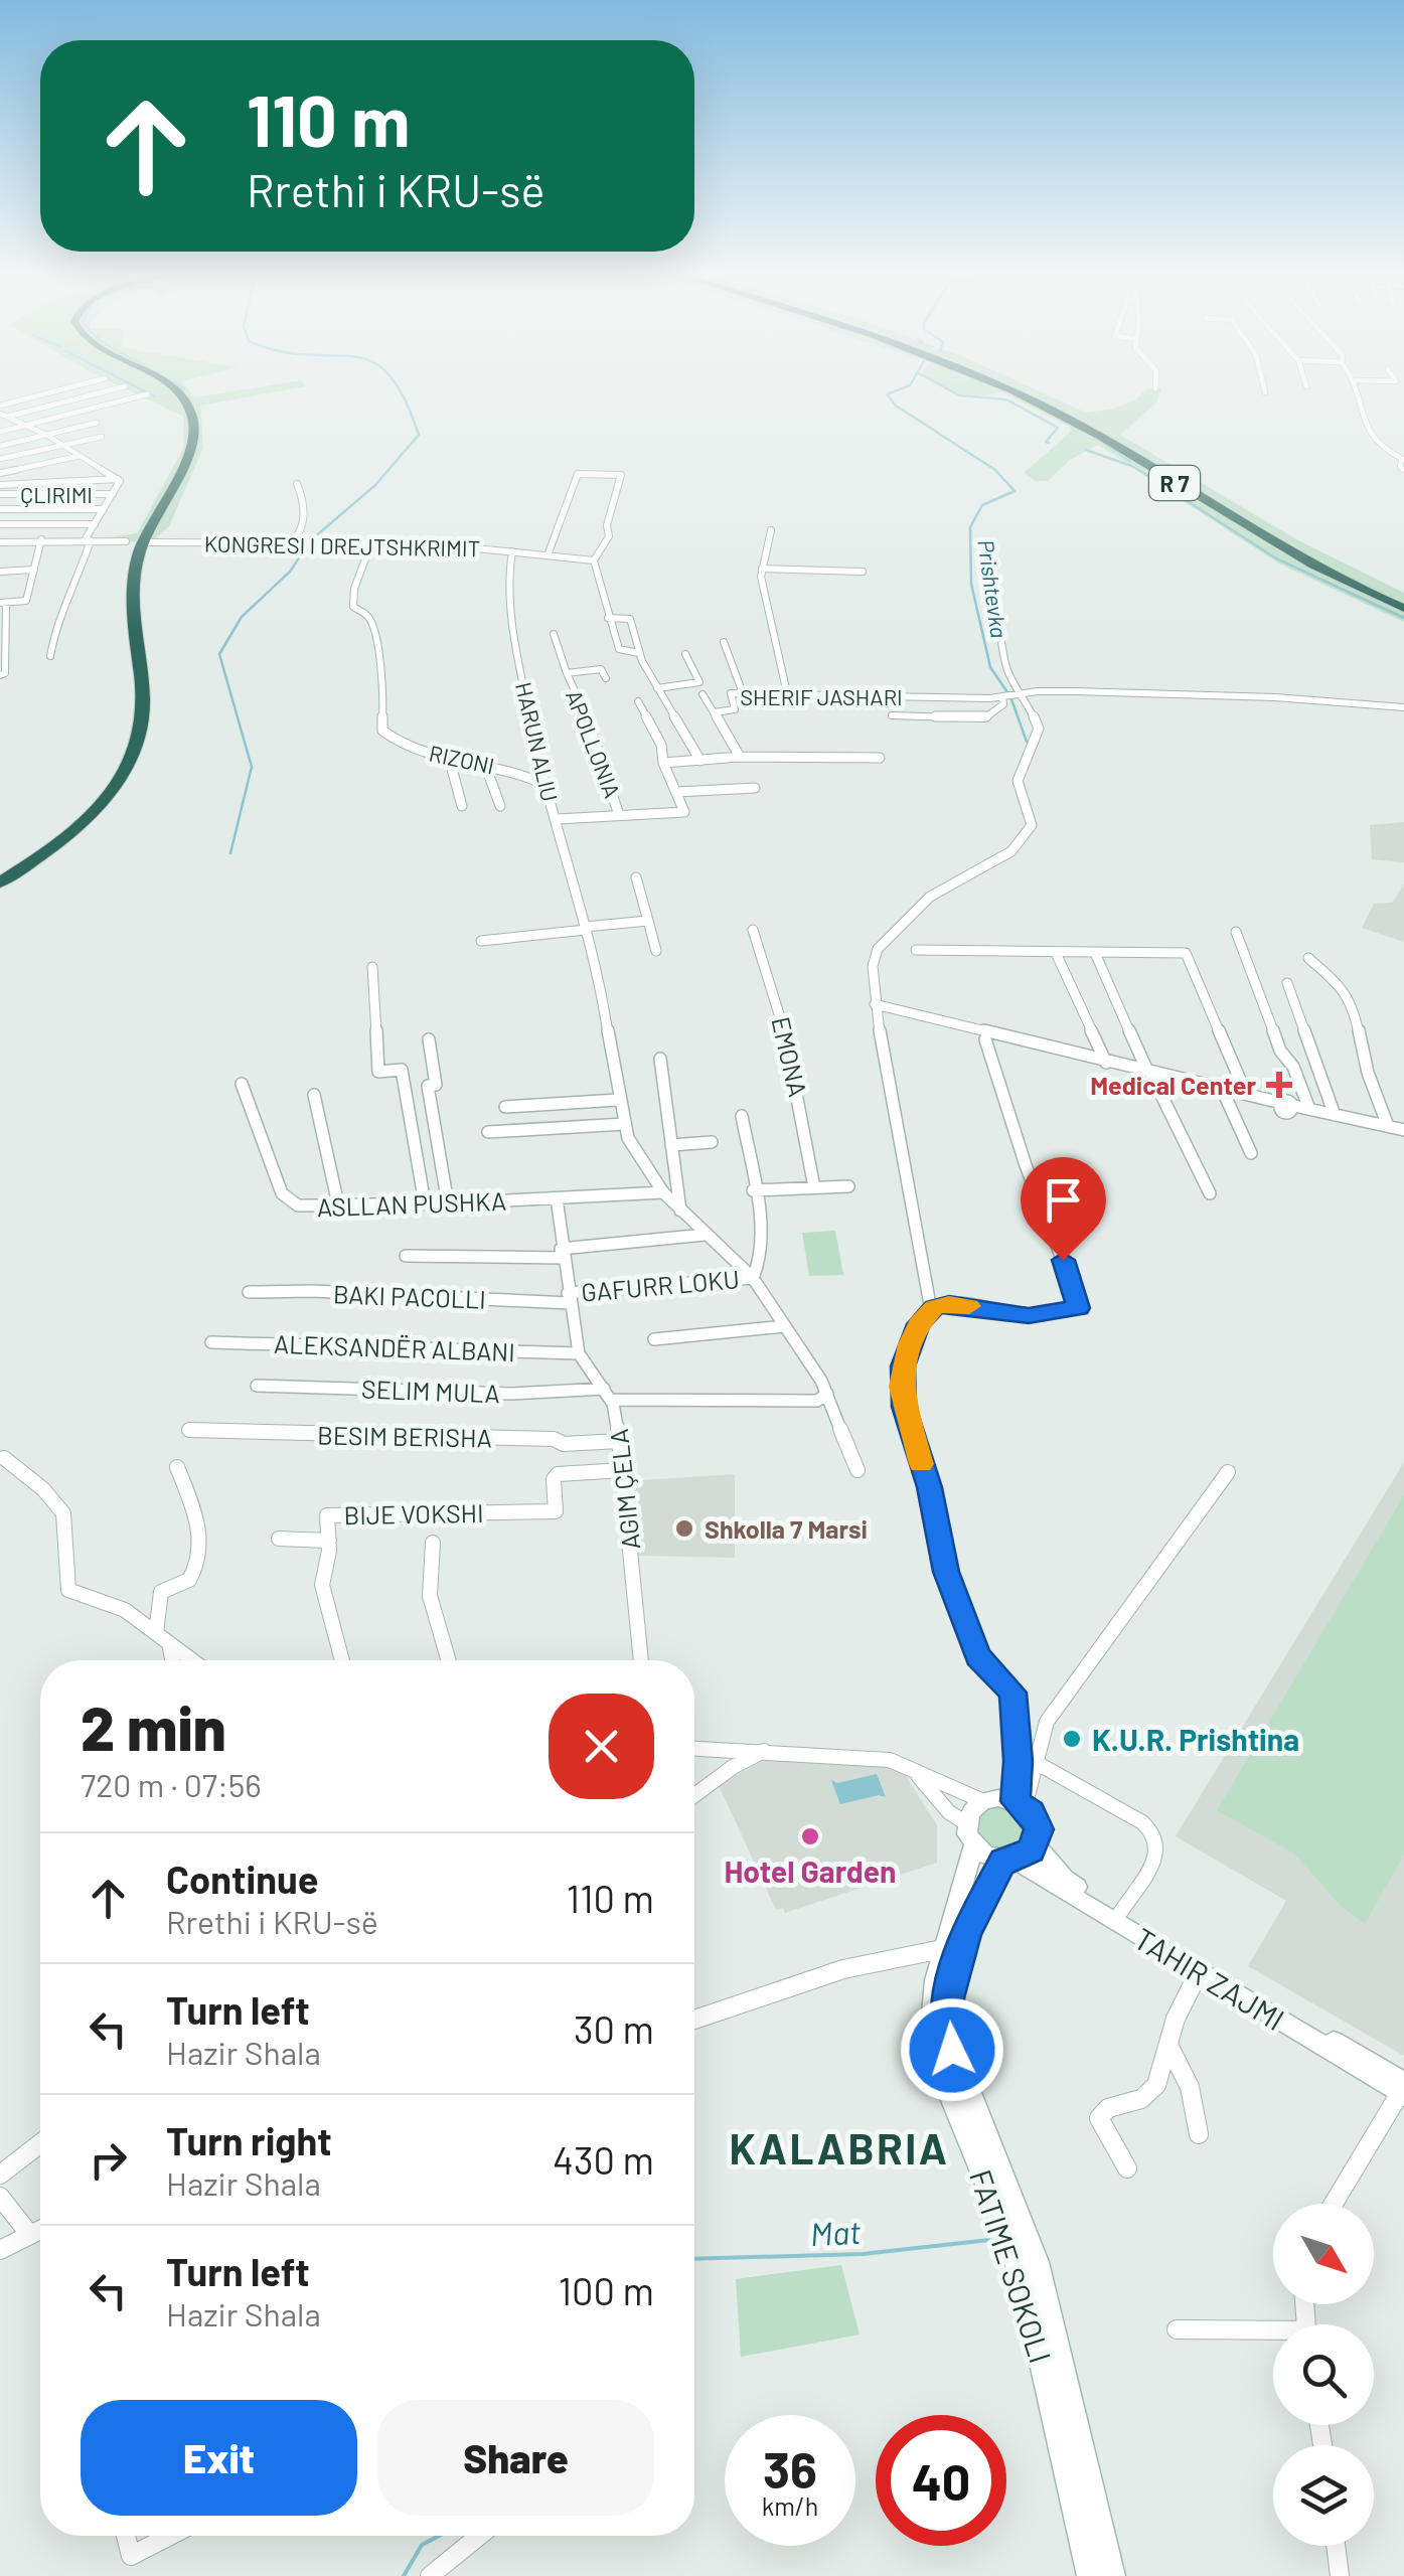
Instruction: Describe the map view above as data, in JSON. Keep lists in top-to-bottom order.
{
  "streets": {
    "highway": ["R 7"],
    "street": [
      "ÇLIRIMI",
      "KONGRESI I DREJTSHKRIMIT",
      "SHERIF JASHARI",
      "HARUN ALIU",
      "APOLLONIA",
      "RIZONI",
      "EMONA",
      "ASLLAN PUSHKA",
      "GAFURR LOKU",
      "BAKI PACOLLI",
      "ALEKSANDËR ALBANI",
      "SELIM MULA",
      "BESIM BERISHA",
      "AGIM ÇELA",
      "BIJE VOKSHI",
      "TAHIR ZAJMI",
      "FATIME SOKOLI"
    ]
  },
  "crossings": [
    ["KONGRESI I DREJTSHKRIMIT", "HARUN ALIU"],
    ["KONGRESI I DREJTSHKRIMIT", "RIZONI"],
    ["HARUN ALIU", "RIZONI"],
    ["HARUN ALIU", "ASLLAN PUSHKA"],
    ["HARUN ALIU", "GAFURR LOKU"],
    ["ASLLAN PUSHKA", "AGIM ÇELA"],
    ["GAFURR LOKU", "BAKI PACOLLI"],
    ["GAFURR LOKU", "AGIM ÇELA"],
    ["BAKI PACOLLI", "AGIM ÇELA"],
    ["ALEKSANDËR ALBANI", "AGIM ÇELA"],
    ["SELIM MULA", "AGIM ÇELA"],
    ["BESIM BERISHA", "AGIM ÇELA"],
    ["AGIM ÇELA", "BIJE VOKSHI"],
    ["TAHIR ZAJMI", "FATIME SOKOLI"]
  ],
  "districts": ["KALABRIA"],
  "water": ["Prishtevka", "Mat"],
  "places": {
    "health": ["Medical Center"],
    "other": ["Shkolla 7 Marsi", "K.U.R. Prishtina", "Hotel Garden"]
  },
  "north": "bottom right",
  "page": {
    "turn": ["110 m", "Rrethi i KRU-së"],
    "heading": ["2 min", "720 m · 07:56"],
    "list": [
      {
        "name": "Continue",
        "note": "Rrethi i KRU-së",
        "value": "110 m"
      },
      {
        "name": "Turn left",
        "note": "Hazir Shala",
        "value": "30 m"
      },
      {
        "name": "Turn right",
        "note": "Hazir Shala",
        "value": "430 m"
      },
      {
        "name": "Turn left",
        "note": "Hazir Shala",
        "value": "100 m"
      }
    ],
    "buttons": ["Exit", "Share"],
    "speed": "36 km/h",
    "limit": "40"
  }
}
